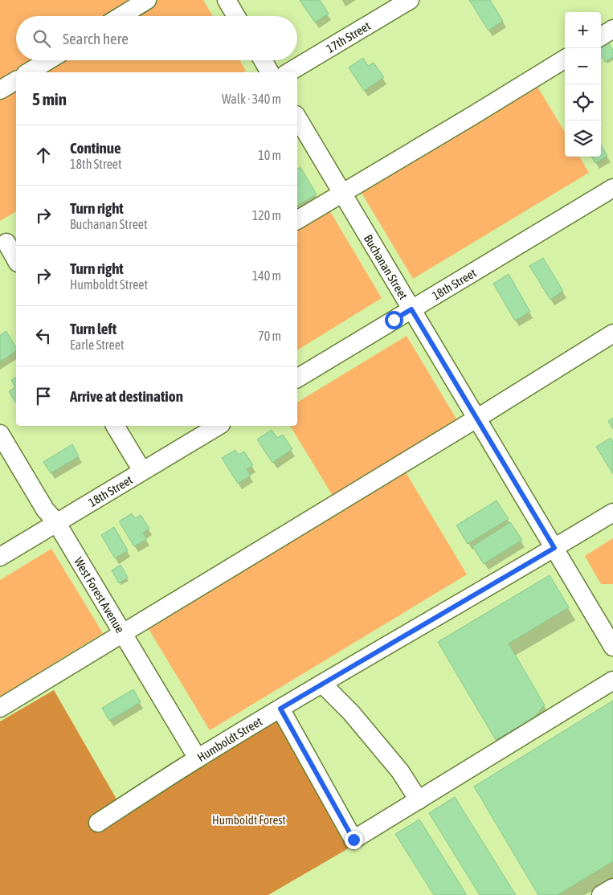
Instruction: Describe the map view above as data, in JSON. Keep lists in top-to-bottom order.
{
  "streets": {
    "street": [
      "17th Street",
      "Buchanan Street",
      "18th Street",
      "West Forest Avenue",
      "Humboldt Street"
    ]
  },
  "crossings": [
    ["Buchanan Street", "18th Street"],
    ["Buchanan Street", "Humboldt Street"],
    ["18th Street", "West Forest Avenue"],
    ["West Forest Avenue", "Humboldt Street"]
  ],
  "parks": ["Humboldt Forest"],
  "page": {
    "map_buttons": ["+", "−"],
    "search": "Search here",
    "heading": ["5 min", "Walk · 340 m"],
    "list": [
      ["Continue", "18th Street", "10 m"],
      ["Turn right", "Buchanan Street", "120 m"],
      ["Turn right", "Humboldt Street", "140 m"],
      ["Turn left", "Earle Street", "70 m"],
      "Arrive at destination"
    ]
  }
}
